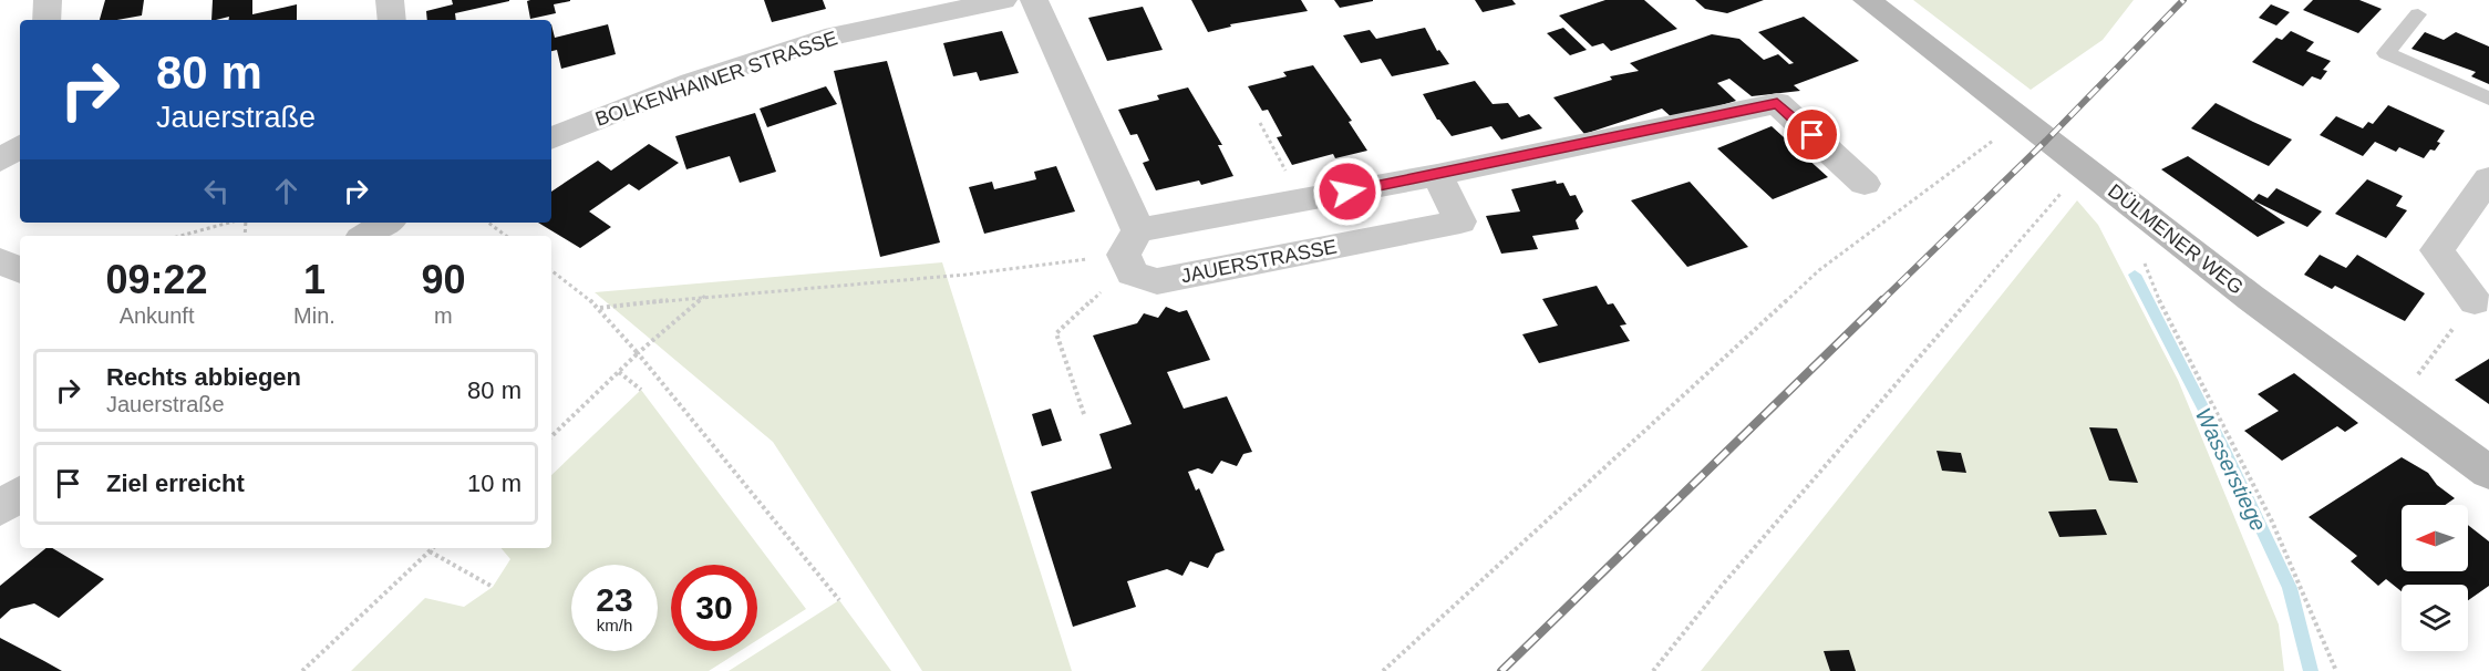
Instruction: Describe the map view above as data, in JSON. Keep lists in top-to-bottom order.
{
  "streets": {
    "street": ["BOLKENHAINER STRASSE", "DÜLMENER WEG", "JAUERSTRASSE"]
  },
  "water": ["Wasserstiege"],
  "north": "left",
  "page": {
    "turn": ["80 m", "Jauerstraße"],
    "eta": [
      "09:22",
      "Ankunft",
      "1",
      "Min.",
      "90",
      "m"
    ],
    "list": [
      {
        "name": "Rechts abbiegen",
        "note": "Jauerstraße",
        "value": "80 m"
      },
      {
        "name": "Ziel erreicht",
        "value": "10 m"
      }
    ],
    "speed": "23 km/h",
    "limit": "30"
  }
}
